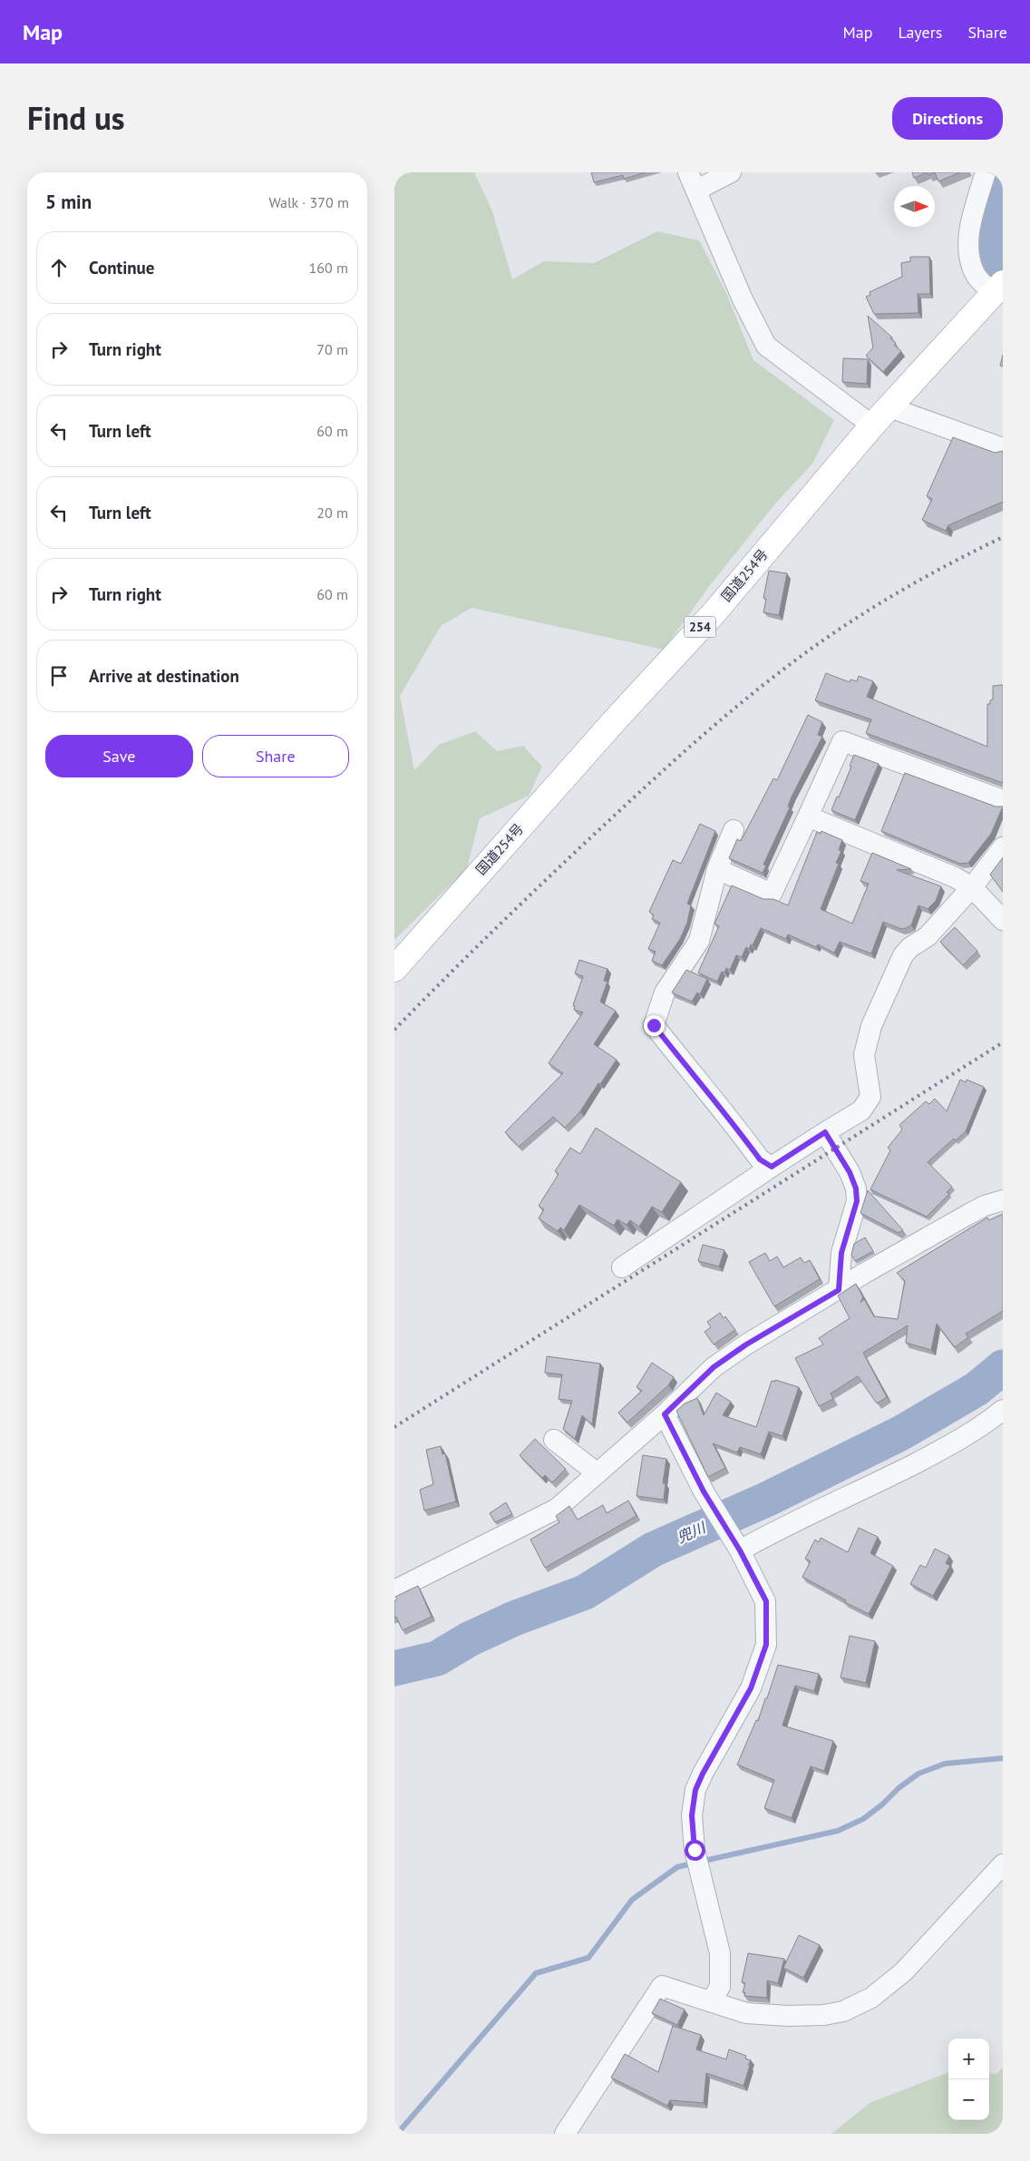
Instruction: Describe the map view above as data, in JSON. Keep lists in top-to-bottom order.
{
  "streets": {
    "highway": ["国道254号", "254"]
  },
  "water": ["兜川"],
  "north": "right",
  "page": {
    "header": "Map",
    "nav": ["Map", "Layers", "Share"],
    "title": "Find us",
    "buttons": [
      "Directions",
      ["Save", "Share"]
    ],
    "heading": ["5 min", "Walk · 370 m"],
    "list": [
      ["Continue", "160 m"],
      ["Turn right", "70 m"],
      ["Turn left", "60 m"],
      ["Turn left", "20 m"],
      ["Turn right", "60 m"],
      "Arrive at destination"
    ],
    "map_buttons": ["+", "−"]
  }
}
